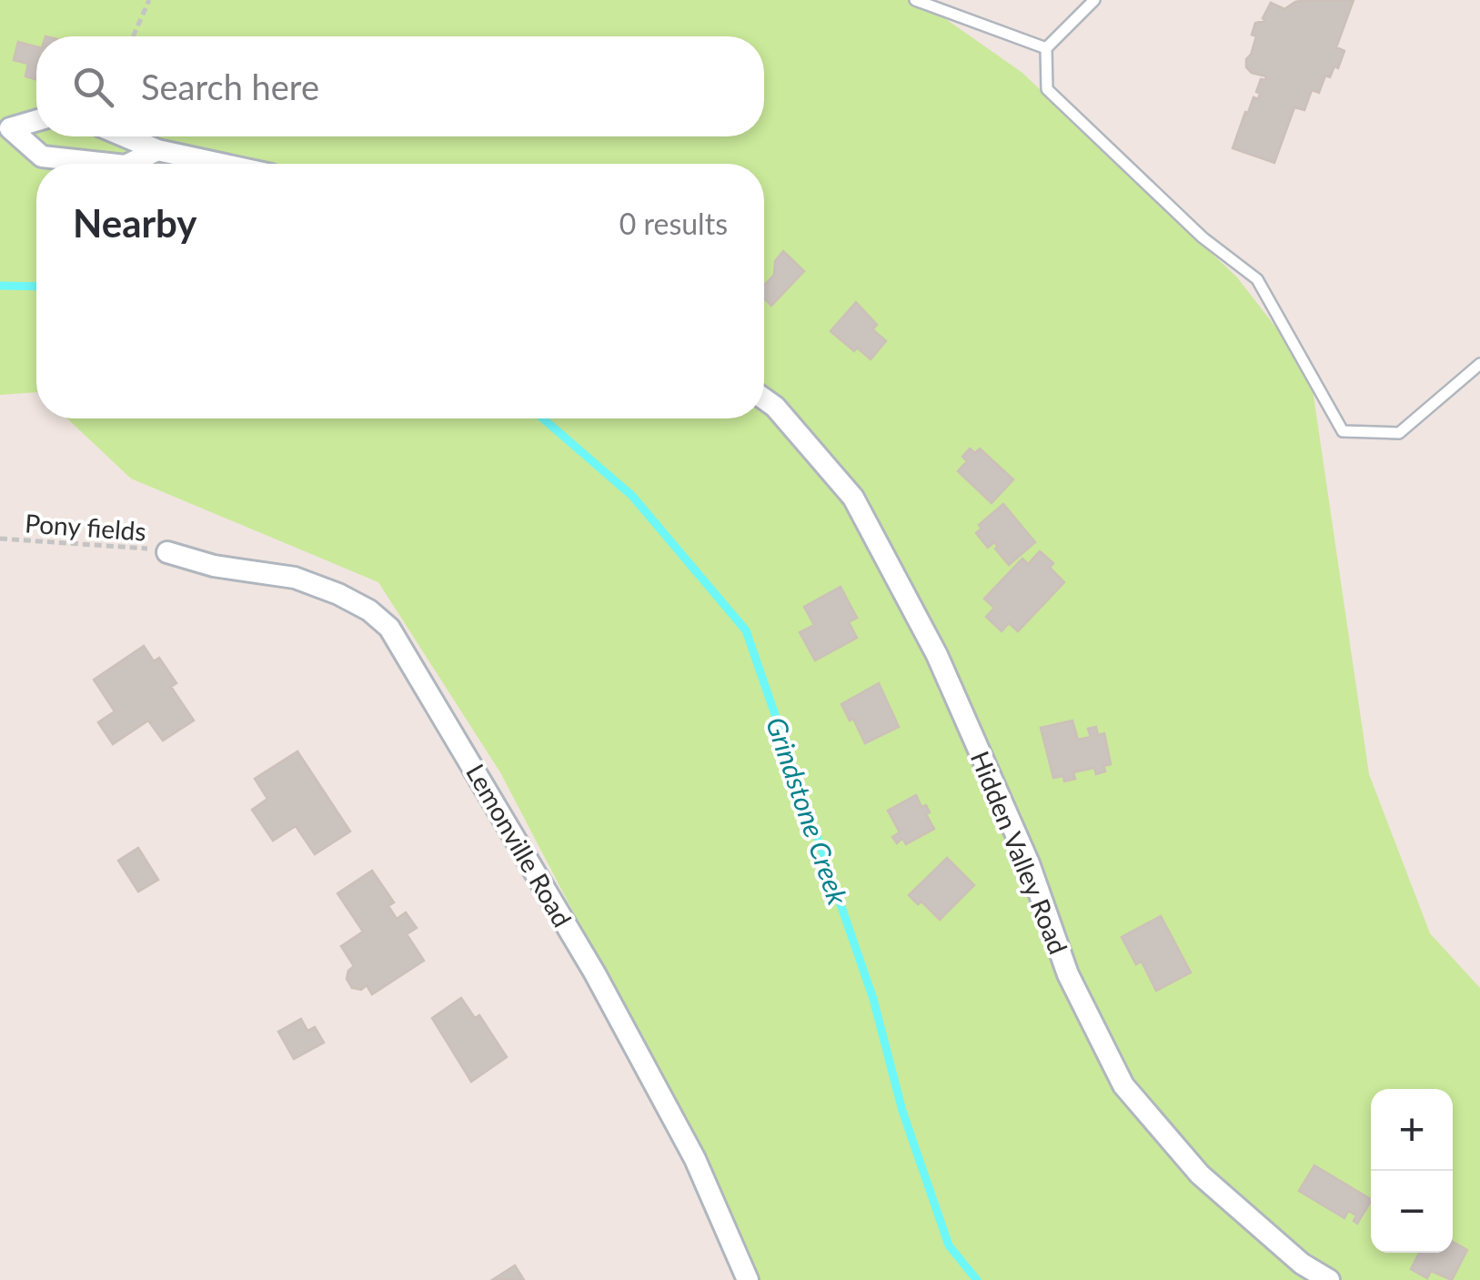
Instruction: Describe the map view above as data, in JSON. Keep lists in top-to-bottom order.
{
  "streets": {
    "street": ["Lemonville Road", "Hidden Valley Road"],
    "path": ["Pony fields"]
  },
  "crossings": [
    ["Pony fields", "Lemonville Road"]
  ],
  "water": ["Grindstone Creek"],
  "page": {
    "search": "Search here",
    "heading": ["Nearby", "0 results"],
    "map_buttons": ["+", "−"]
  }
}
